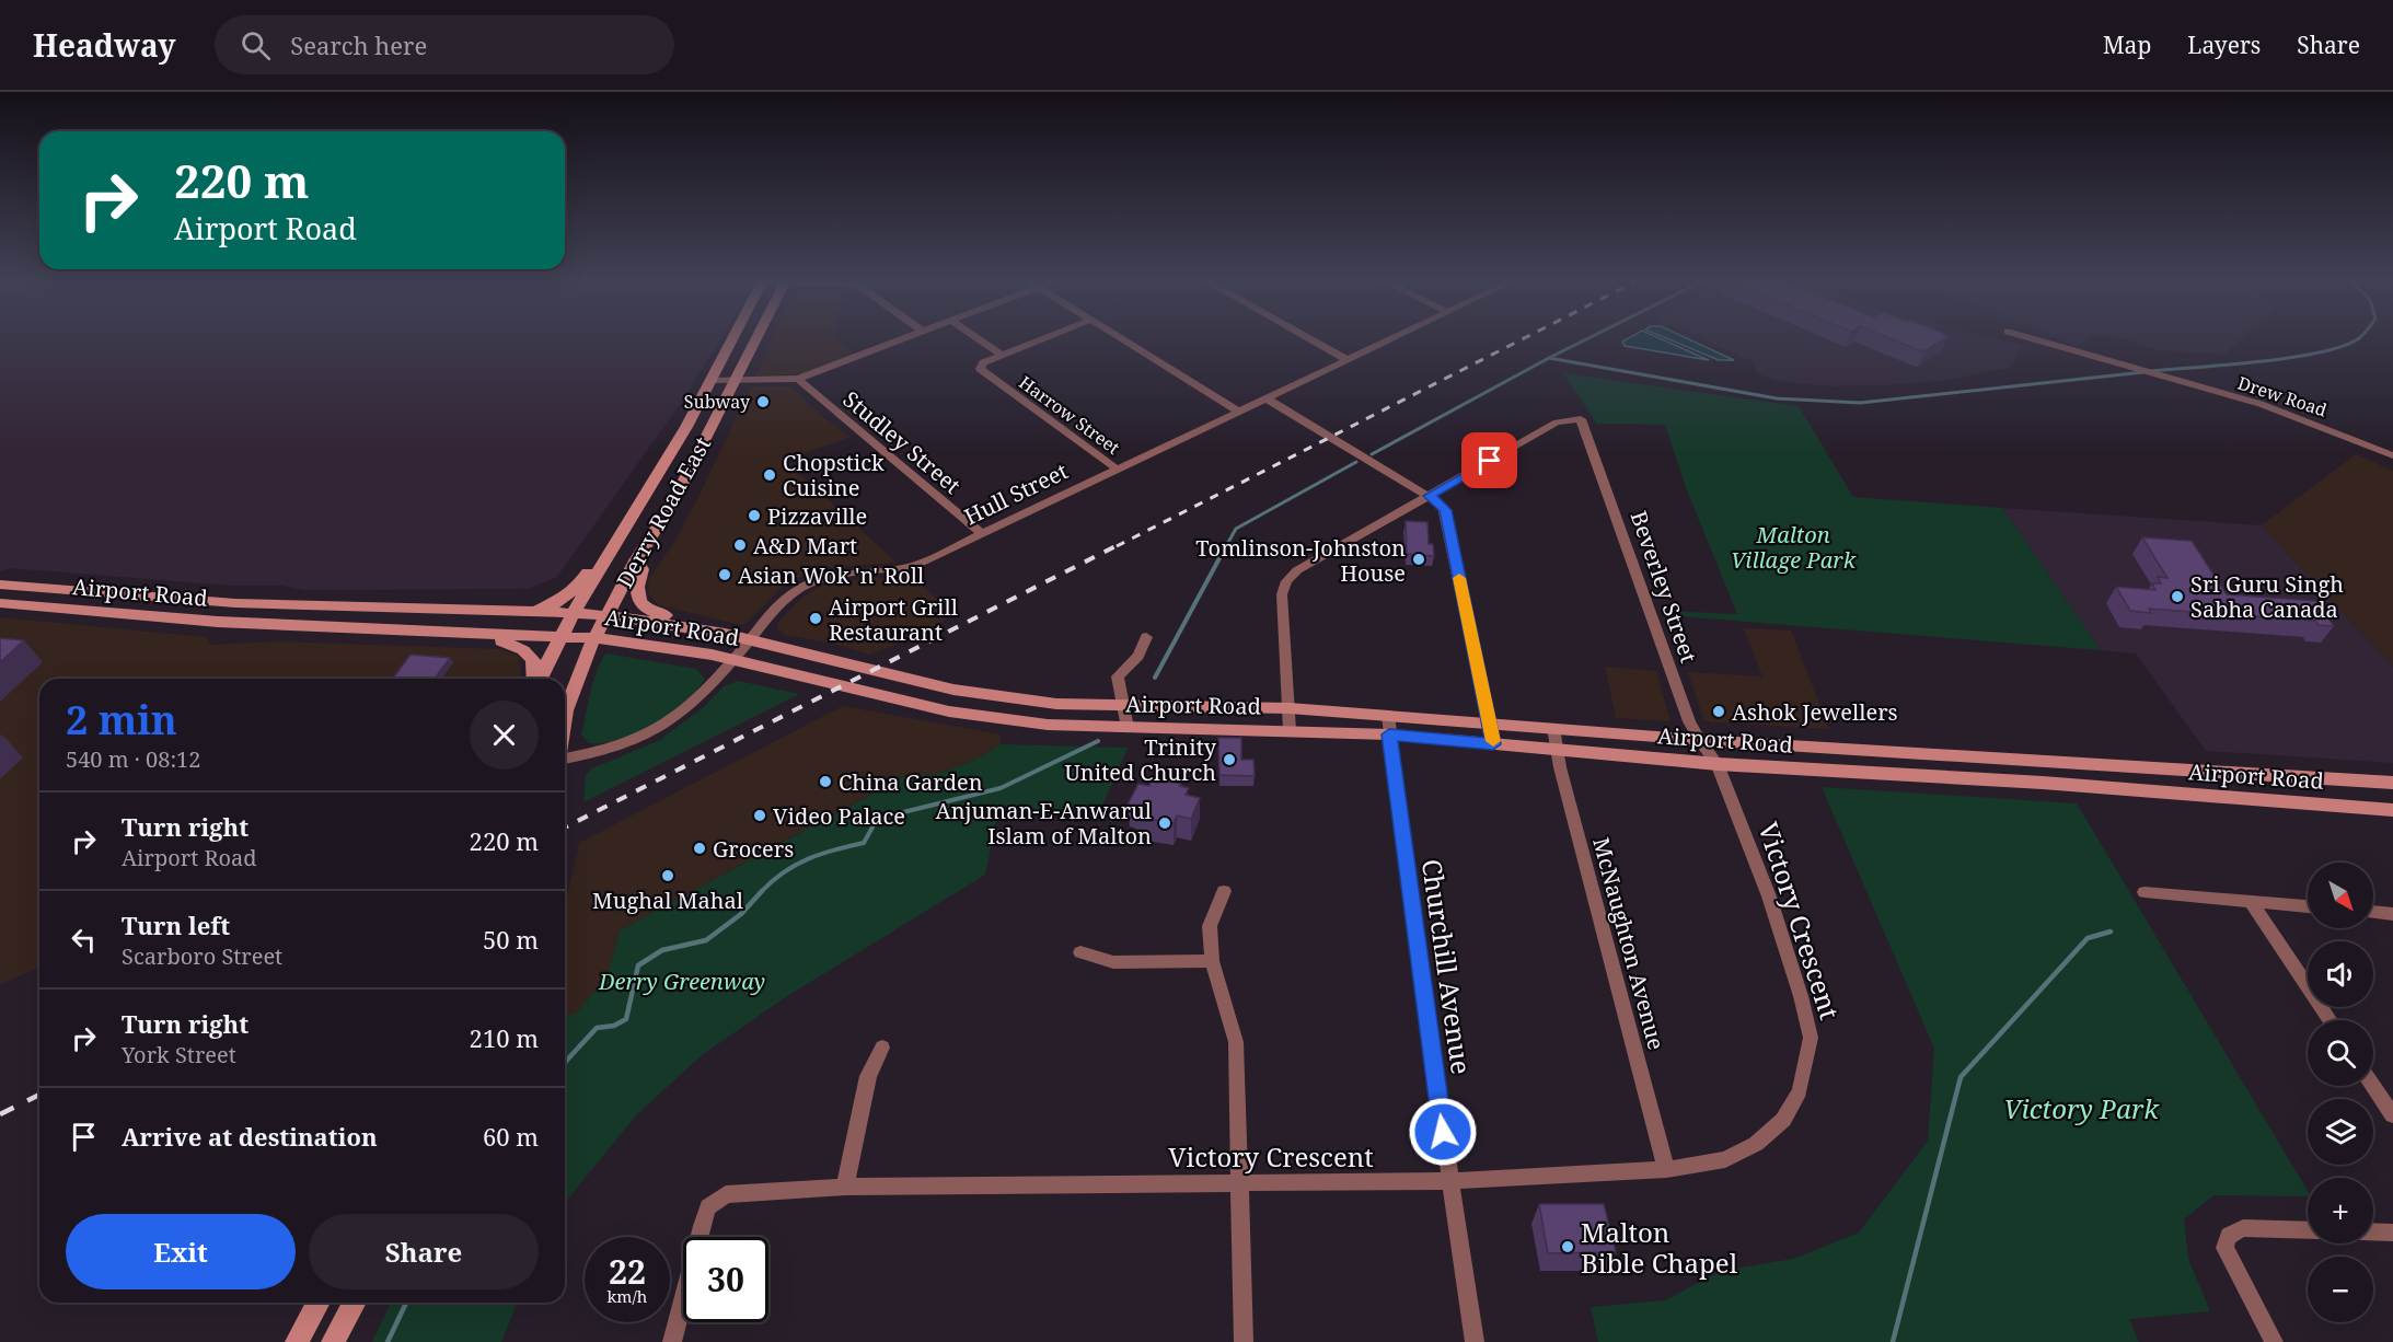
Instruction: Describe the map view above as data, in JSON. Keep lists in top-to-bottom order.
{
  "streets": {
    "main road": ["Derry Road East", "Airport Road"],
    "street": [
      "Drew Road",
      "Harrow Street",
      "Studley Street",
      "Hull Street",
      "Beverley Street",
      "Victory Crescent",
      "McNaughton Avenue",
      "Churchill Avenue"
    ]
  },
  "crossings": [
    ["Harrow Street", "Hull Street"],
    ["Studley Street", "Hull Street"],
    ["Hull Street", "Airport Road"],
    ["Derry Road East", "Airport Road"],
    ["Beverley Street", "Airport Road"],
    ["Beverley Street", "Victory Crescent"],
    ["Airport Road", "Victory Crescent"],
    ["Airport Road", "McNaughton Avenue"],
    ["Airport Road", "Churchill Avenue"],
    ["Victory Crescent", "McNaughton Avenue"],
    ["Victory Crescent", "Churchill Avenue"]
  ],
  "parks": ["Malton Village Park", "Derry Greenway", "Victory Park"],
  "places": [
    "Subway",
    "Chopstick Cuisine",
    "Pizzaville",
    "A&D Mart",
    "Tomlinson-Johnston House",
    "Asian Wok 'n' Roll",
    "Sri Guru Singh Sabha Canada",
    "Airport Grill Restaurant",
    "Ashok Jewellers",
    "Trinity United Church",
    "China Garden",
    "Video Palace",
    "Anjuman-E-Anwarul Islam of Malton",
    "Grocers",
    "Mughal Mahal",
    "Malton Bible Chapel"
  ],
  "north": "bottom right",
  "page": {
    "header": "Headway",
    "search": "Search here",
    "nav": ["Map", "Layers", "Share"],
    "turn": ["220 m", "Airport Road"],
    "heading": ["2 min", "540 m · 08:12"],
    "list": [
      {
        "name": "Turn right",
        "note": "Airport Road",
        "value": "220 m"
      },
      {
        "name": "Turn left",
        "note": "Scarboro Street",
        "value": "50 m"
      },
      {
        "name": "Turn right",
        "note": "York Street",
        "value": "210 m"
      },
      {
        "name": "Arrive at destination",
        "value": "60 m"
      }
    ],
    "map_buttons": ["+", "−"],
    "buttons": ["Exit", "Share"],
    "speed": "22 km/h",
    "limit": "30"
  }
}
